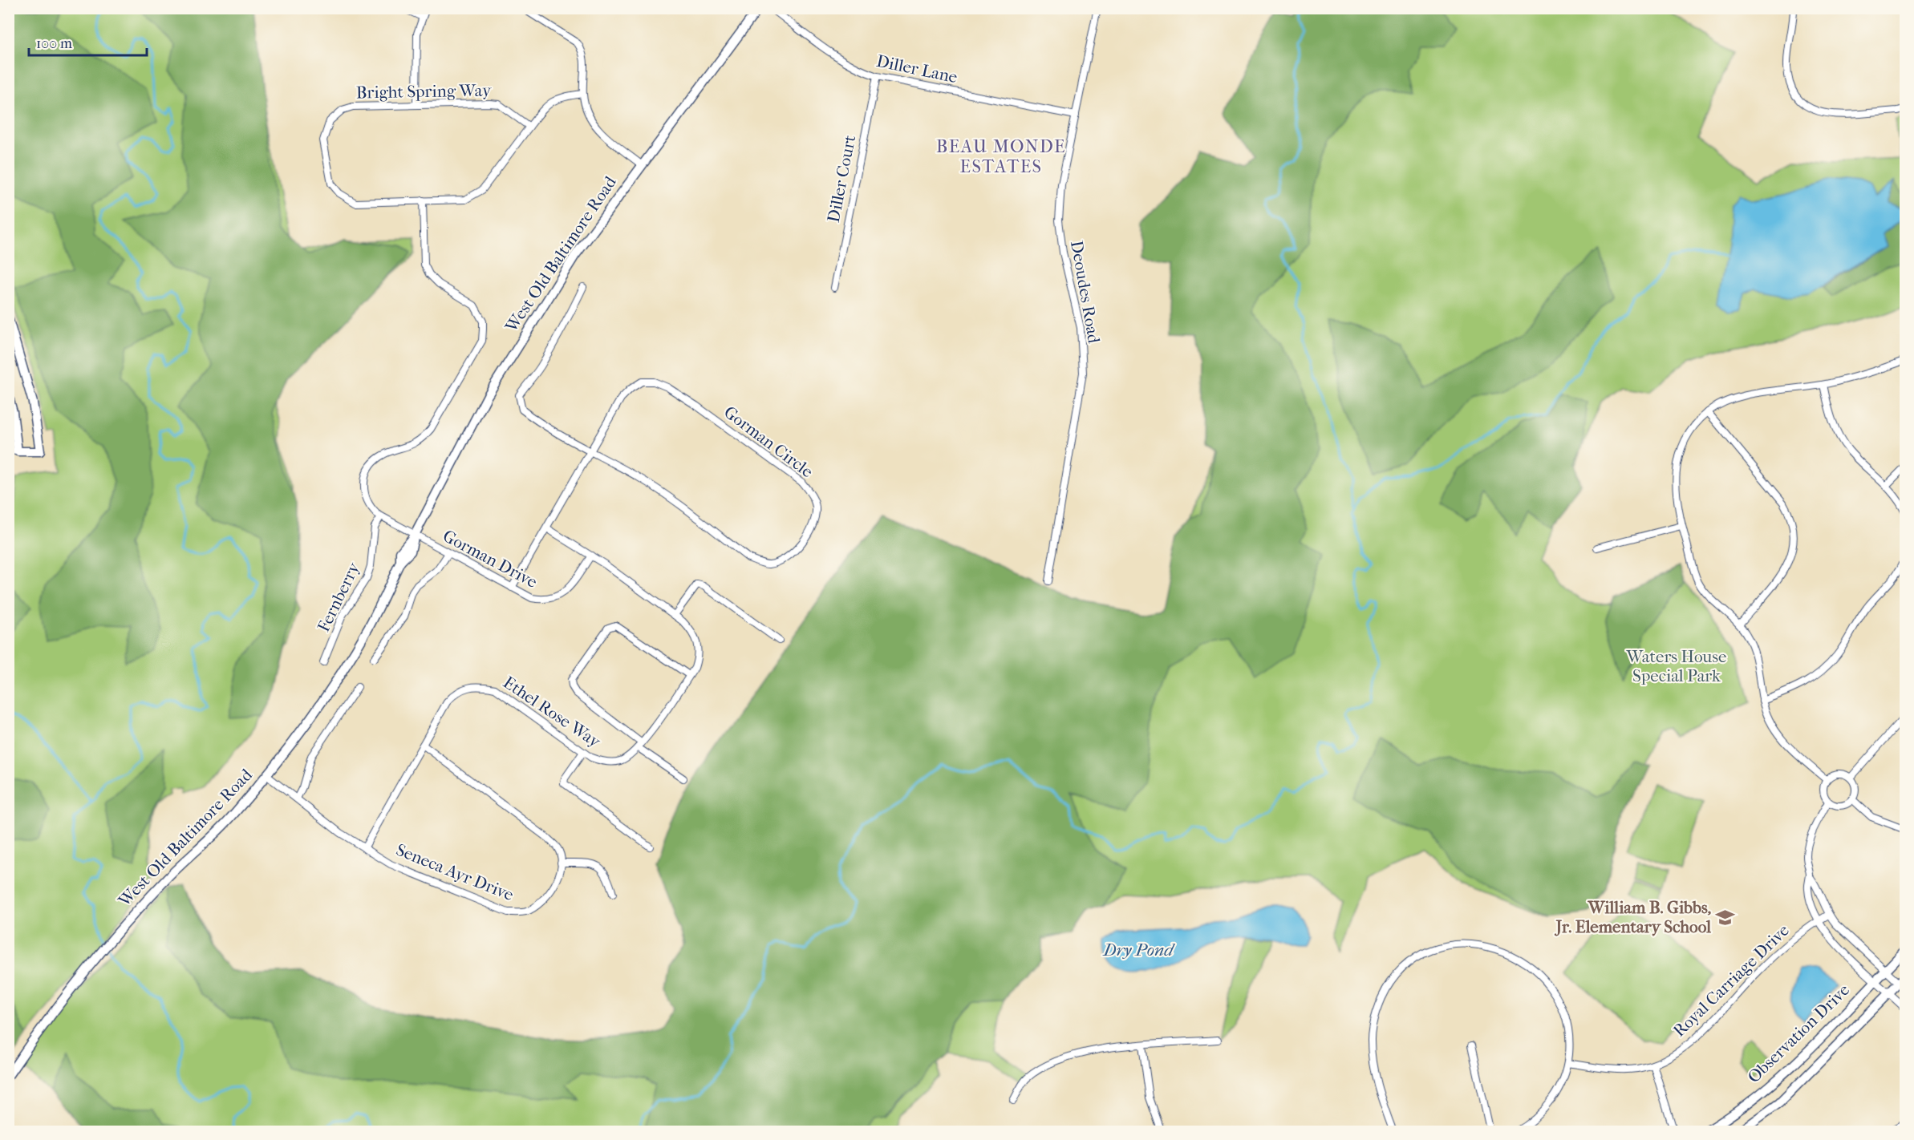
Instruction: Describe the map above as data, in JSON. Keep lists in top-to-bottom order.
{
  "streets": {
    "street": [
      "Diller Lane",
      "Bright Spring Way",
      "Diller Court",
      "West Old Baltimore Road",
      "Deoudes Road",
      "Gorman Circle",
      "Gorman Drive",
      "Fernberry",
      "Ethel Rose Way",
      "Seneca Ayr Drive",
      "Royal Carriage Drive",
      "Observation Drive"
    ]
  },
  "crossings": [
    ["Diller Lane", "Diller Court"],
    ["Diller Lane", "Deoudes Road"],
    ["West Old Baltimore Road", "Gorman Drive"],
    ["West Old Baltimore Road", "Seneca Ayr Drive"],
    ["Gorman Circle", "Gorman Drive"],
    ["Gorman Circle", "Ethel Rose Way"],
    ["Gorman Drive", "Fernberry"],
    ["Gorman Drive", "Ethel Rose Way"],
    ["Ethel Rose Way", "Seneca Ayr Drive"]
  ],
  "districts": ["BEAU MONDE ESTATES"],
  "water": ["Dry Pond"],
  "parks": ["Waters House Special Park"],
  "places": {
    "school or university": ["William B. Gibbs, Jr. Elementary School"]
  },
  "scale_bar": "100 m"
}
